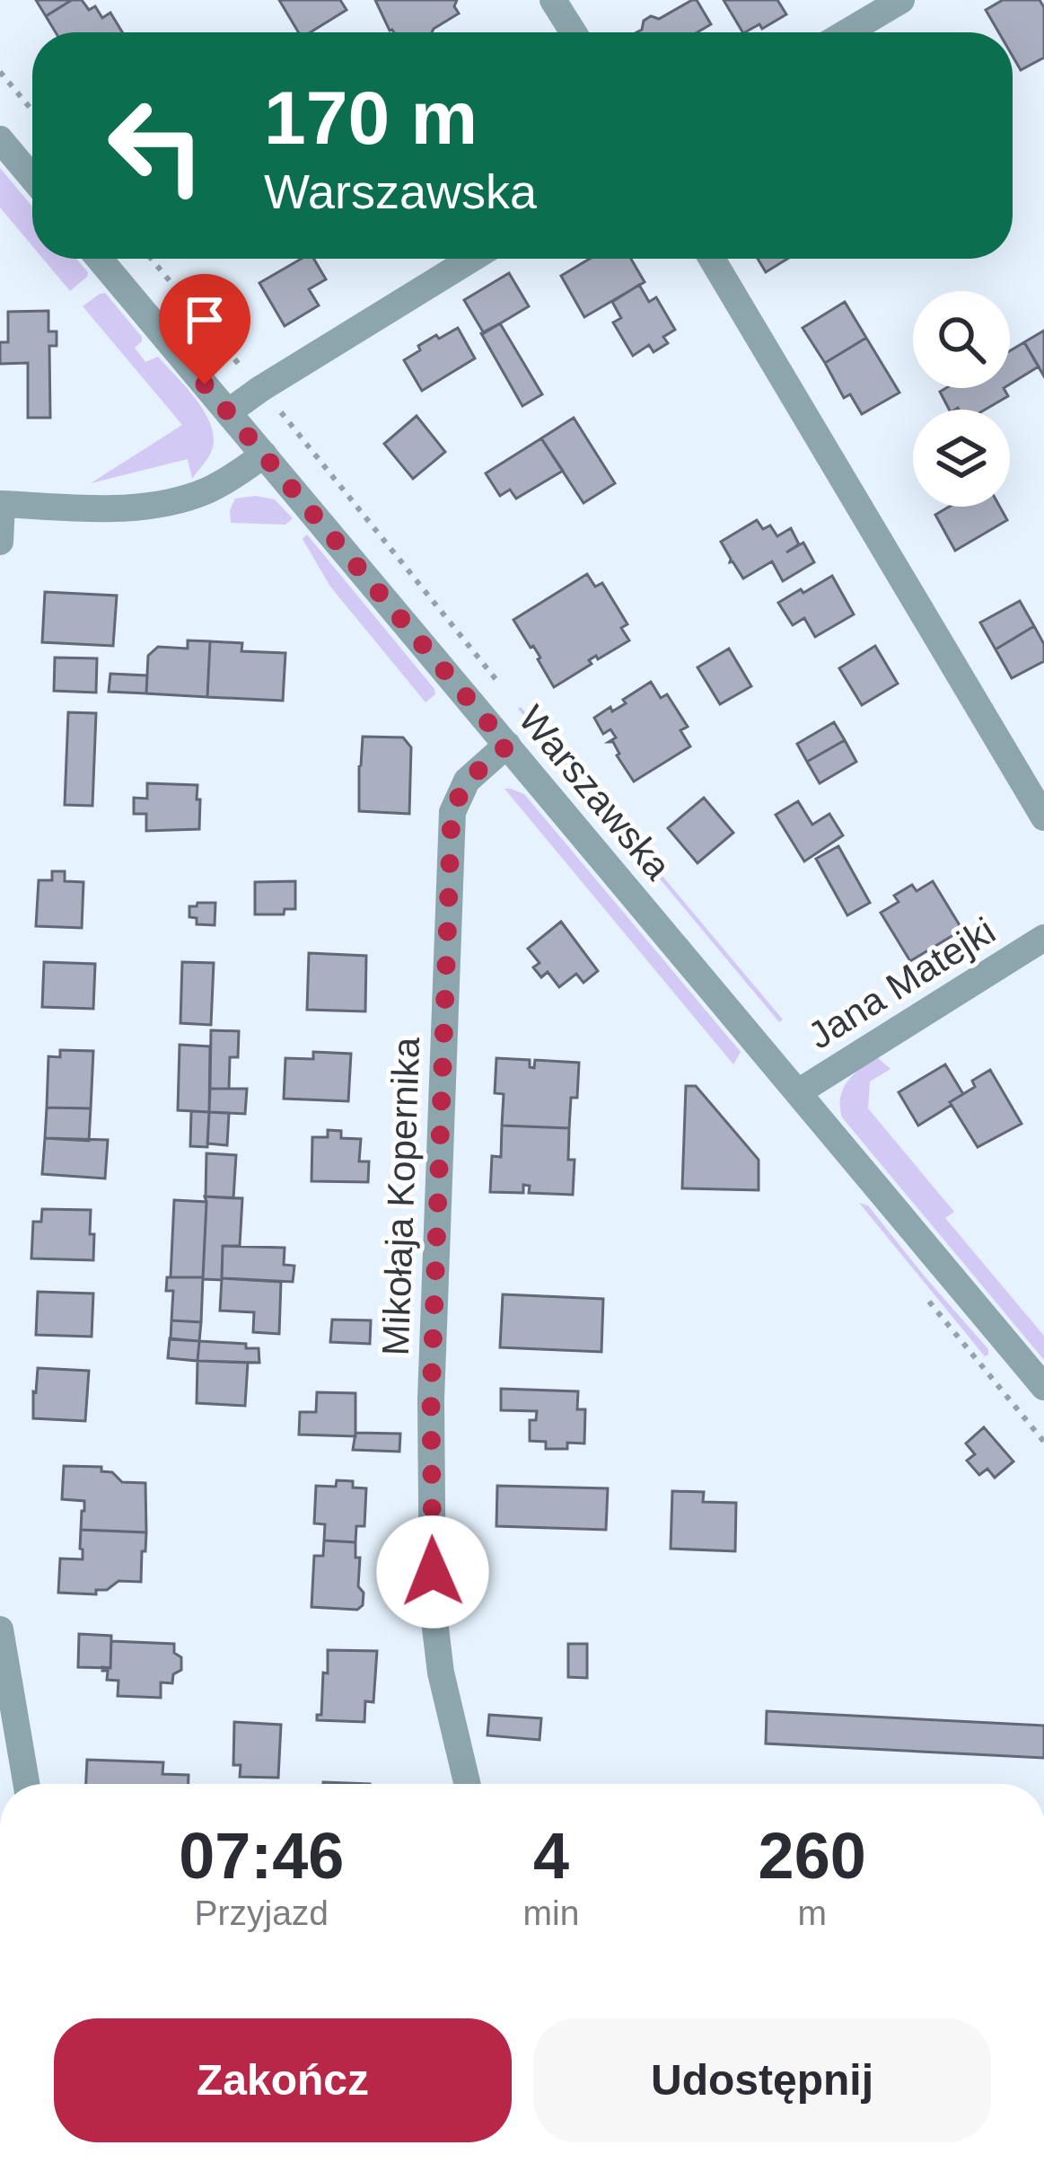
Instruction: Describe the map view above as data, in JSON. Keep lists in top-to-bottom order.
{
  "streets": {
    "street": ["Warszawska", "Jana Matejki", "Mikołaja Kopernika"]
  },
  "crossings": [
    ["Warszawska", "Jana Matejki"],
    ["Warszawska", "Mikołaja Kopernika"]
  ],
  "page": {
    "turn": ["170 m", "Warszawska"],
    "eta": [
      "07:46",
      "Przyjazd",
      "4",
      "min",
      "260",
      "m"
    ],
    "buttons": ["Zakończ", "Udostępnij"]
  }
}
